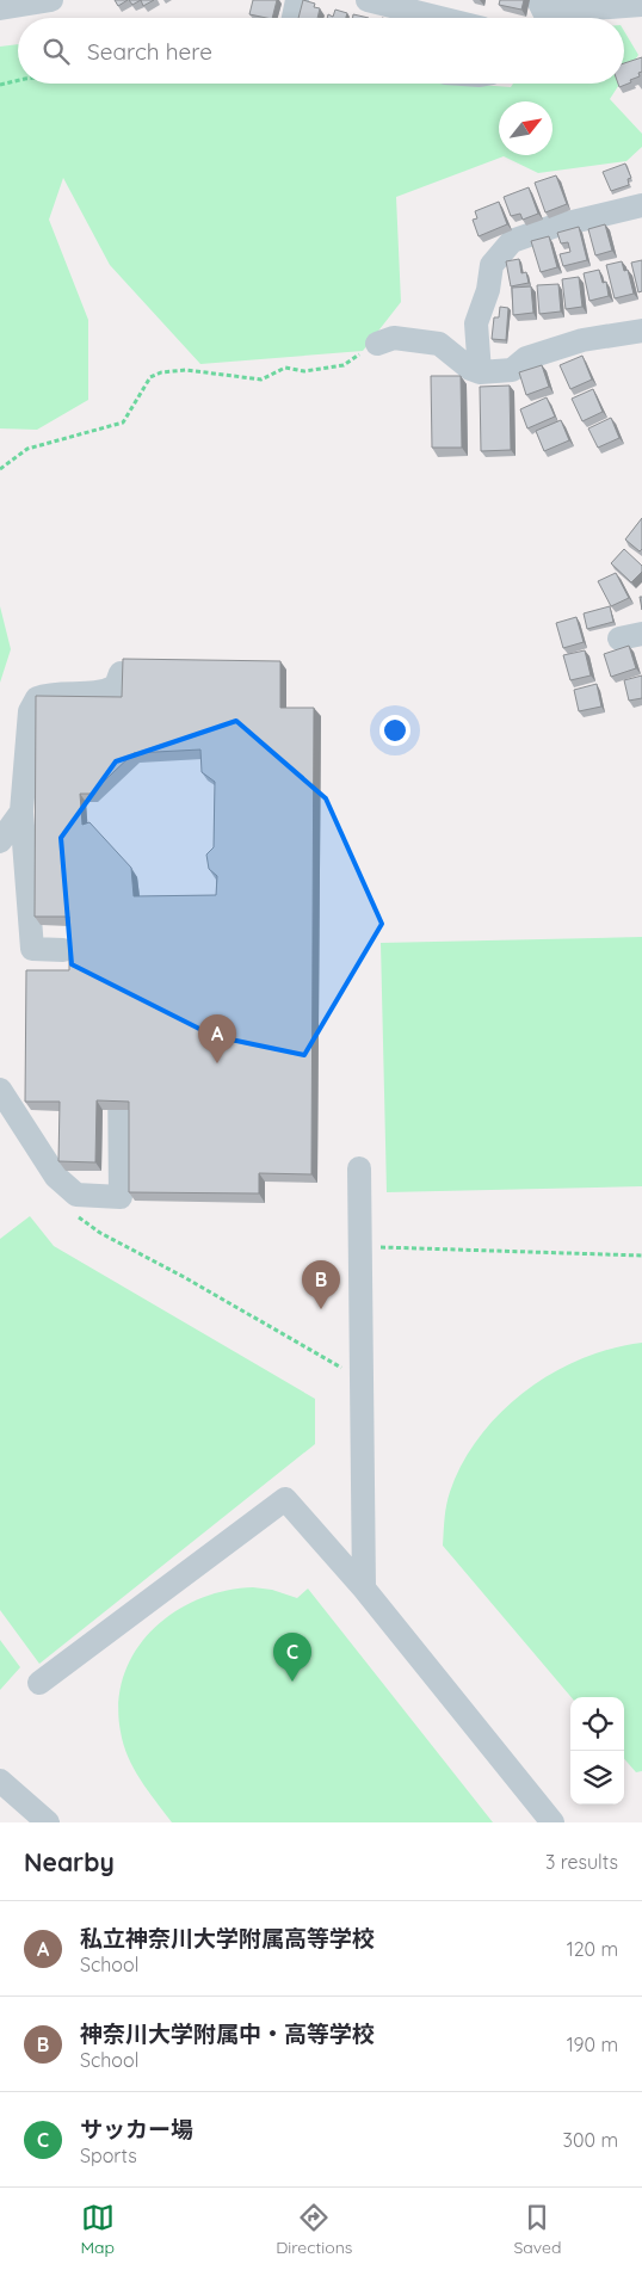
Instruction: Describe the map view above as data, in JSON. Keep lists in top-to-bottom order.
{
  "north": "top right",
  "page": {
    "search": "Search here",
    "pins": ["A", "B", "C"],
    "heading": ["Nearby", "3 results"],
    "list": [
      {
        "mark": "A",
        "name": "私立神奈川大学附属高等学校",
        "note": "School",
        "value": "120 m"
      },
      {
        "mark": "B",
        "name": "神奈川大学附属中・高等学校",
        "note": "School",
        "value": "190 m"
      },
      {
        "mark": "C",
        "name": "サッカー場",
        "note": "Sports",
        "value": "300 m"
      }
    ],
    "nav": ["Map", "Directions", "Saved"]
  }
}
